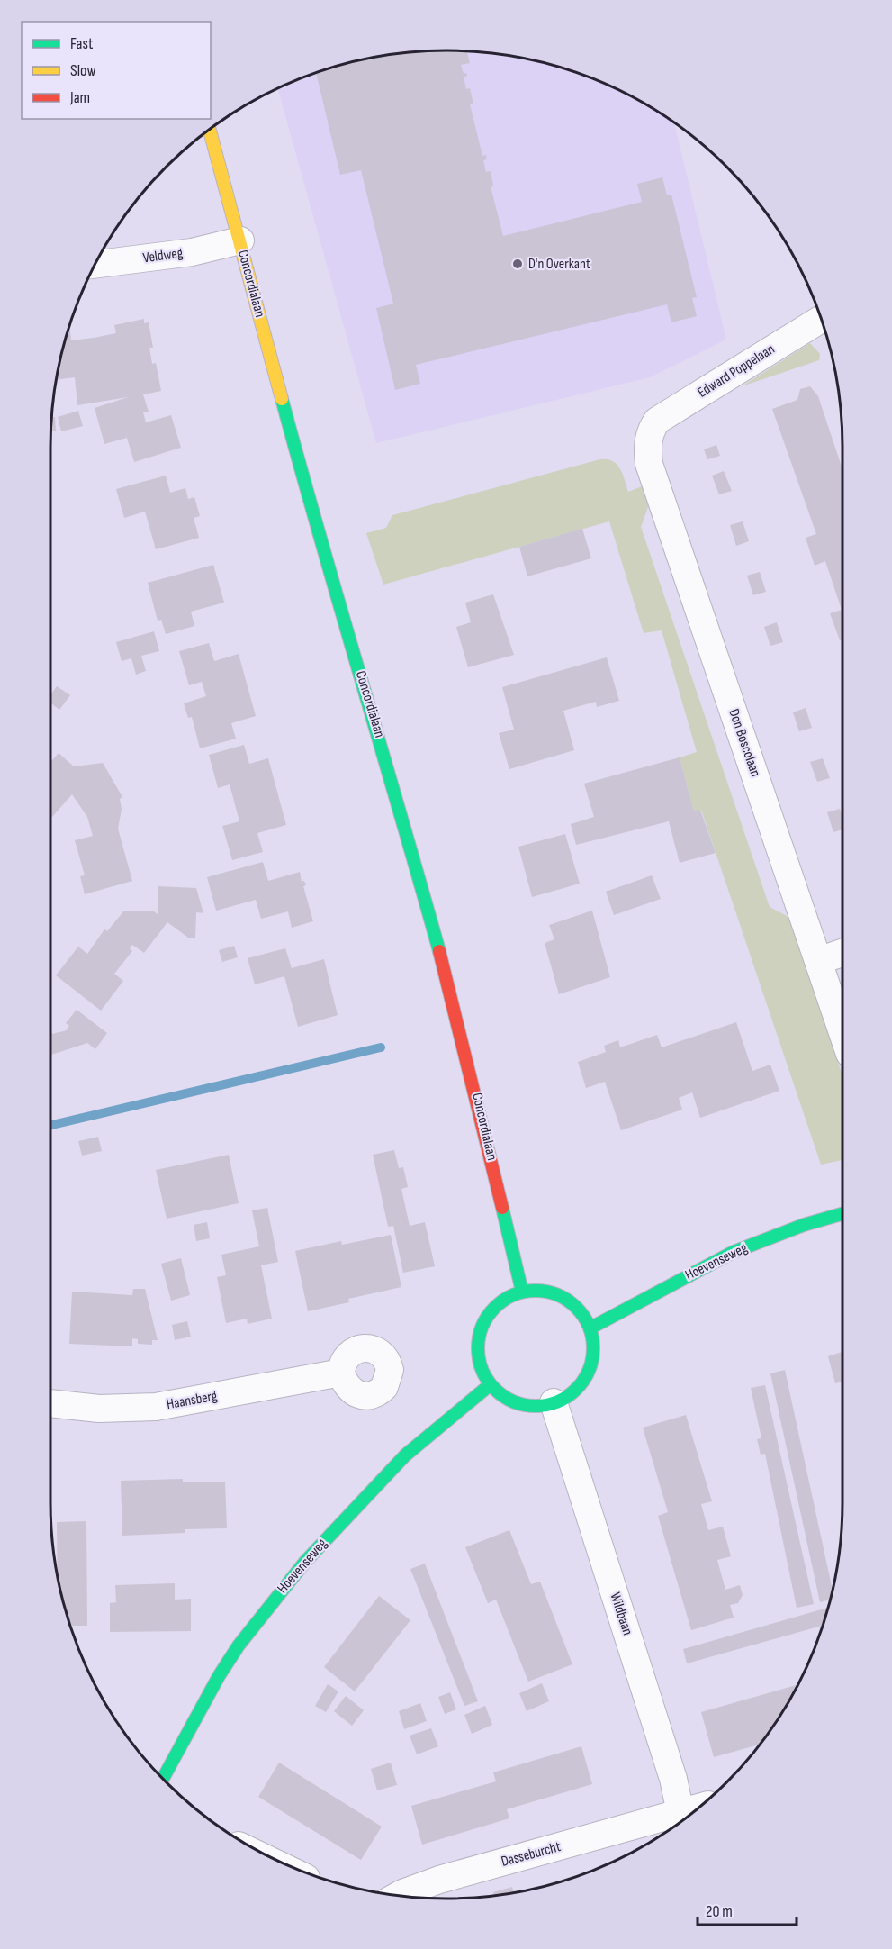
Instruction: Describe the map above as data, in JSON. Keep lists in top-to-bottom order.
{
  "streets": {
    "main road": ["Concordialaan", "Hoevenseweg"],
    "street": [
      "Veldweg",
      "Edward Poppelaan",
      "Don Boscolaan",
      "Haansberg",
      "Wildbaan",
      "Dasseburcht"
    ]
  },
  "crossings": [
    ["Veldweg", "Concordialaan"],
    ["Concordialaan", "Hoevenseweg"],
    ["Concordialaan", "Wildbaan"],
    ["Edward Poppelaan", "Don Boscolaan"],
    ["Hoevenseweg", "Wildbaan"],
    ["Wildbaan", "Dasseburcht"]
  ],
  "places": ["D'n Overkant"],
  "legend": ["Fast", "Slow", "Jam"],
  "scale_bar": "20 m"
}
